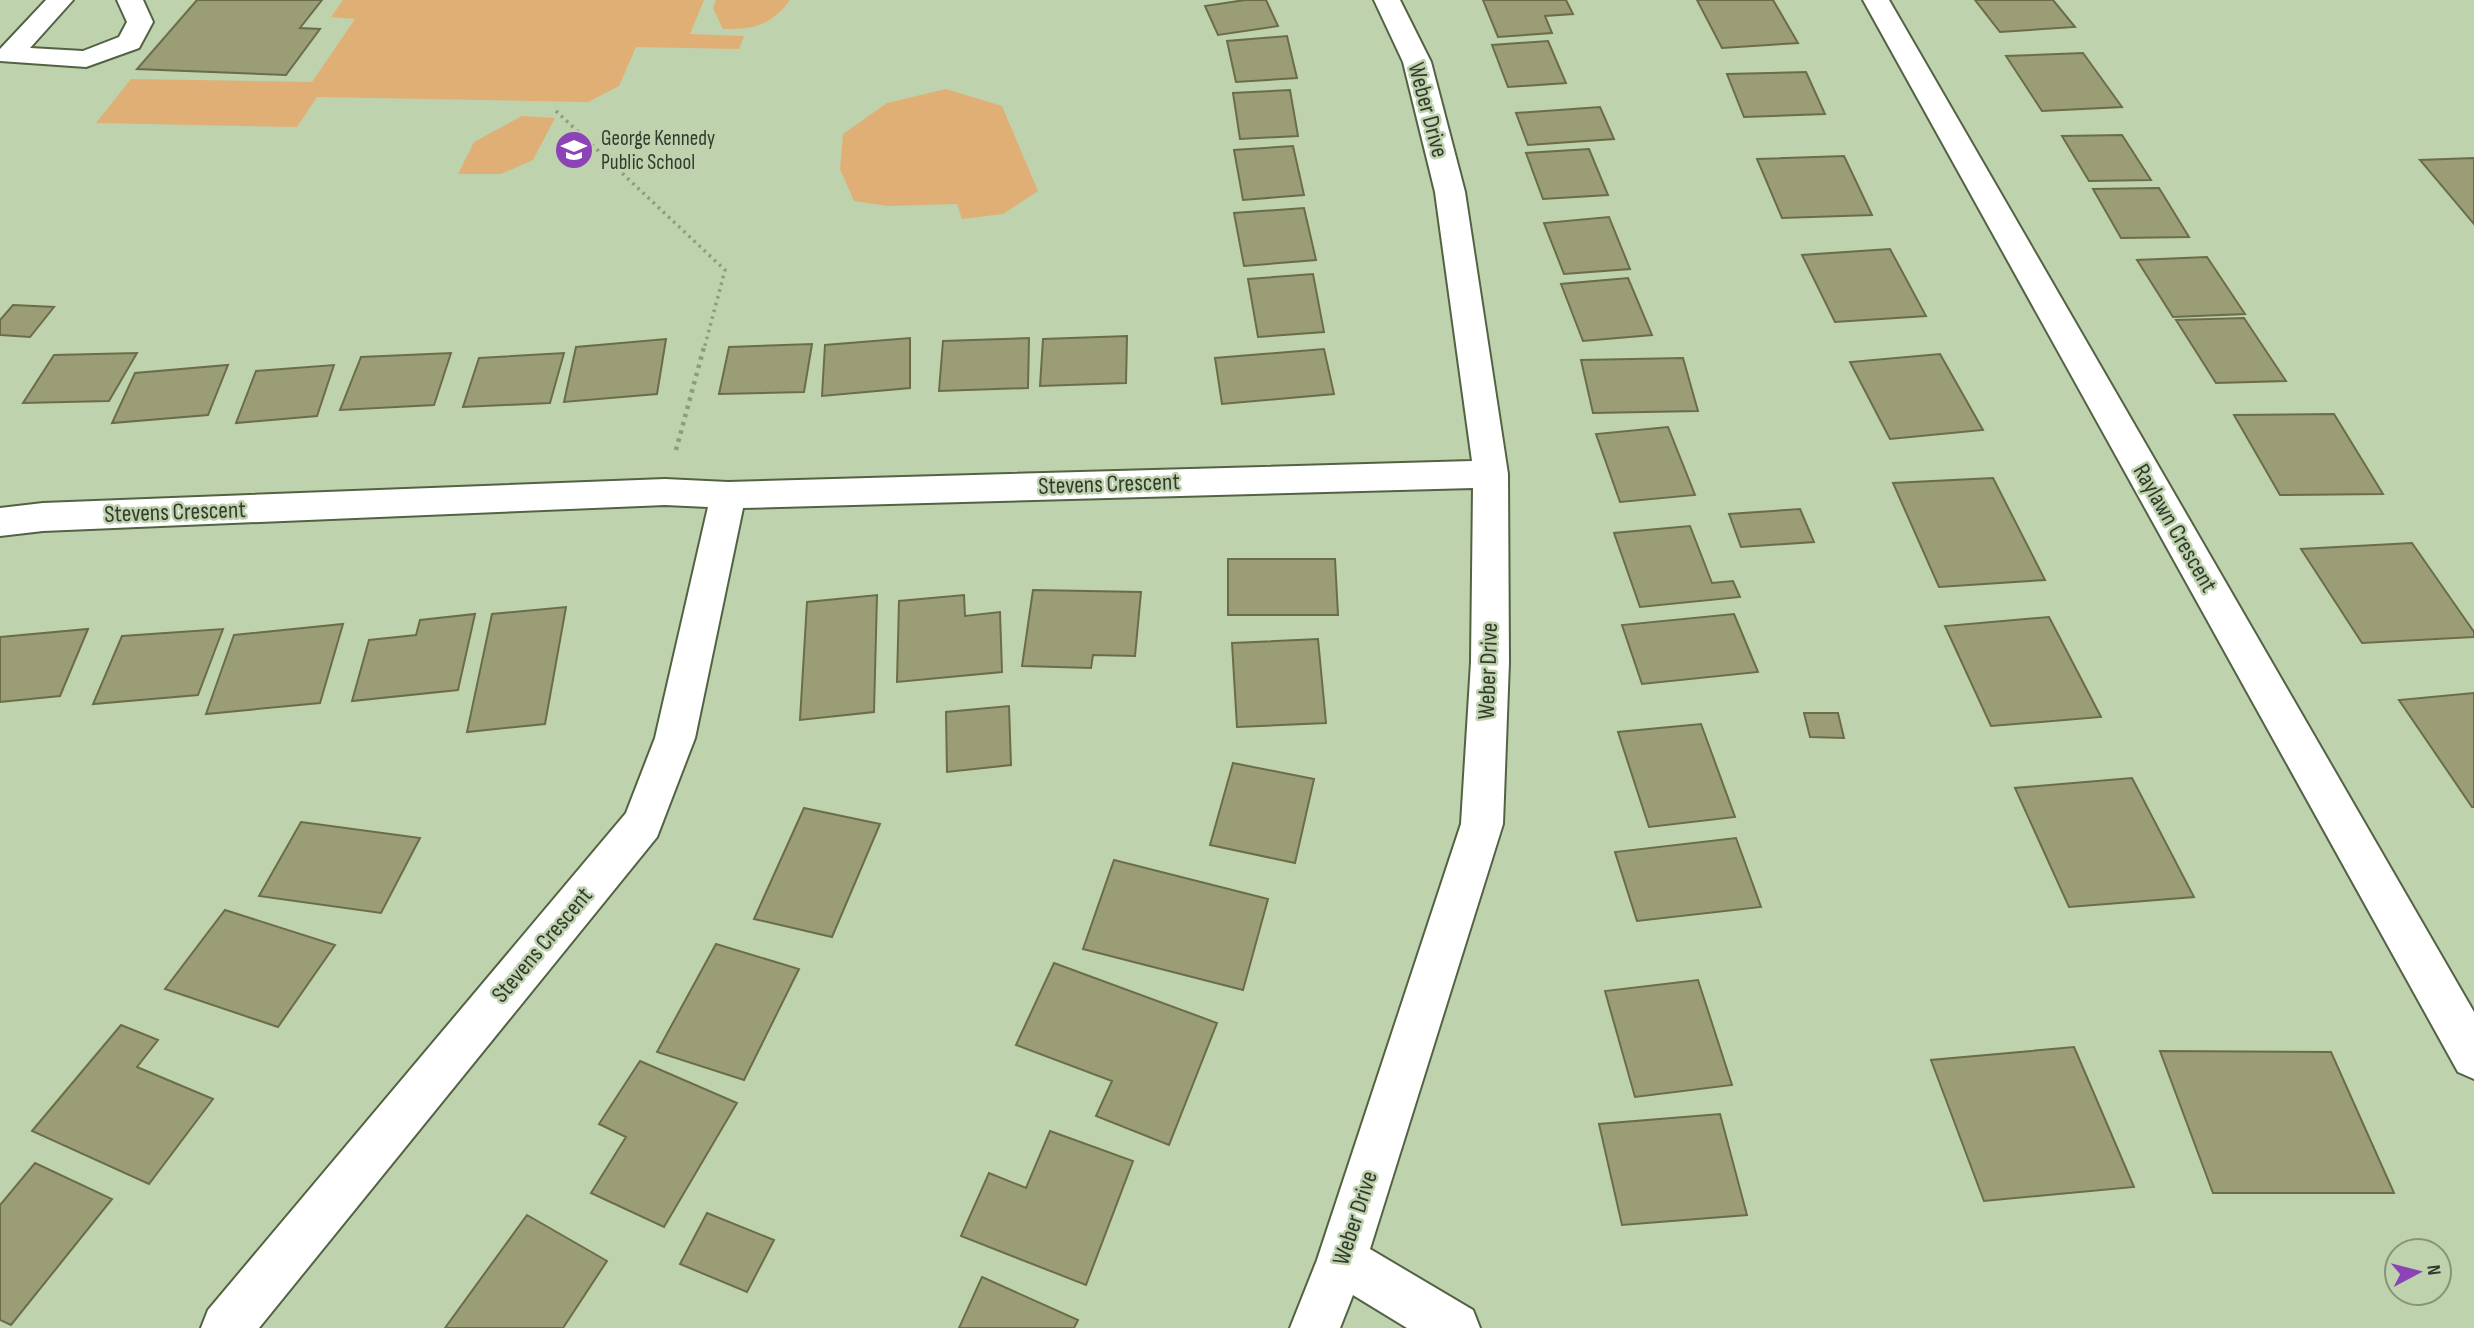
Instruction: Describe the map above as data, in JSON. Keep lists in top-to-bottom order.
{
  "streets": {
    "street": ["Weber Drive", "Stevens Crescent", "Raylawn Crescent"]
  },
  "crossings": [
    ["Weber Drive", "Stevens Crescent"]
  ],
  "places": {
    "school or university": ["George Kennedy Public School"]
  },
  "north": "right"
}
